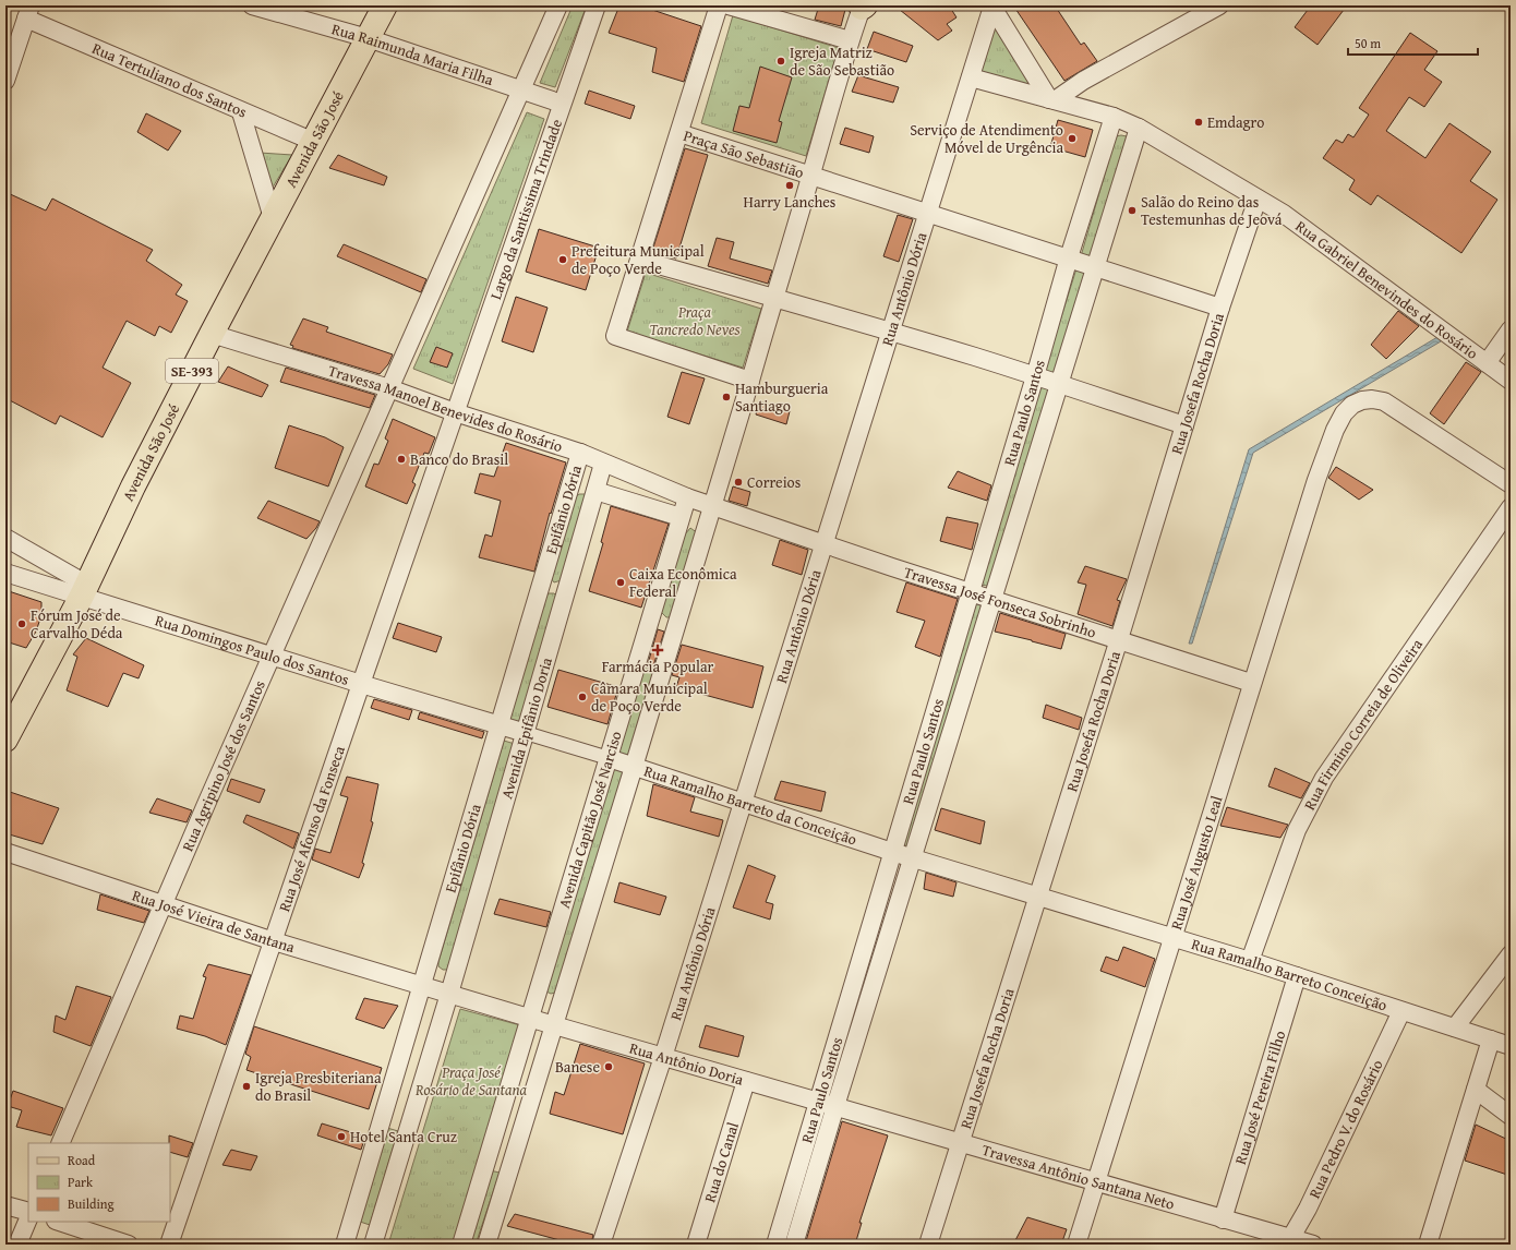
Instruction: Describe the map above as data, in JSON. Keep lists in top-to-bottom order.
{
  "streets": {
    "main road": ["Avenida São José", "SE-393"],
    "street": [
      "Rua Raimunda Maria Filha",
      "Rua Tertuliano dos Santos",
      "Praça São Sebastião",
      "Largo da Santissima Trindade",
      "Rua Antônio Dória",
      "Rua Gabriel Benevindes do Rosário",
      "Rua Josefa Rocha Doria",
      "Travessa Manoel Benevides do Rosário",
      "Rua Paulo Santos",
      "Epifânio Dória",
      "Travessa José Fonseca Sobrinho",
      "Rua Domingos Paulo dos Santos",
      "Rua Firmino Correia de Oliveira",
      "Avenida Epifânio Doria",
      "Rua Agripino José dos Santos",
      "Rua Ramalho Barreto da Conceição",
      "Avenida Capitão José Narciso",
      "Rua José Afonso da Fonseca",
      "Rua José Augusto Leal",
      "Rua José Vieira de Santana",
      "Rua Ramalho Barreto Conceição",
      "Rua Antônio Doria",
      "Rua José Pereira Filho",
      "Rua Pedro V. do Rosário",
      "Rua do Canal",
      "Travessa Antônio Santana Neto"
    ]
  },
  "crossings": [
    ["Rua Raimunda Maria Filha", "Avenida São José"],
    ["Rua Raimunda Maria Filha", "Largo da Santissima Trindade"],
    ["Rua Tertuliano dos Santos", "Avenida São José"],
    ["Avenida São José", "Travessa Manoel Benevides do Rosário"],
    ["Avenida São José", "Rua Domingos Paulo dos Santos"],
    ["Largo da Santissima Trindade", "Travessa Manoel Benevides do Rosário"],
    ["Largo da Santissima Trindade", "Rua José Afonso da Fonseca"],
    ["Rua Antônio Dória", "Rua Gabriel Benevindes do Rosário"],
    ["Rua Antônio Dória", "Travessa Manoel Benevides do Rosário"],
    ["Rua Antônio Dória", "Travessa José Fonseca Sobrinho"],
    ["Rua Antônio Dória", "Rua Ramalho Barreto da Conceição"],
    ["Rua Antônio Dória", "Rua Antônio Doria"],
    ["Rua Gabriel Benevindes do Rosário", "Rua Josefa Rocha Doria"],
    ["Rua Gabriel Benevindes do Rosário", "Rua Paulo Santos"],
    ["Rua Josefa Rocha Doria", "Travessa José Fonseca Sobrinho"],
    ["Rua Josefa Rocha Doria", "Rua Ramalho Barreto Conceição"],
    ["Rua Josefa Rocha Doria", "Travessa Antônio Santana Neto"],
    ["Travessa Manoel Benevides do Rosário", "Epifânio Dória"],
    ["Travessa Manoel Benevides do Rosário", "Travessa José Fonseca Sobrinho"],
    ["Travessa Manoel Benevides do Rosário", "Avenida Epifânio Doria"],
    ["Travessa Manoel Benevides do Rosário", "Rua Agripino José dos Santos"],
    ["Travessa Manoel Benevides do Rosário", "Avenida Capitão José Narciso"],
    ["Travessa Manoel Benevides do Rosário", "Rua José Afonso da Fonseca"],
    ["Rua Paulo Santos", "Travessa José Fonseca Sobrinho"],
    ["Rua Paulo Santos", "Rua Ramalho Barreto da Conceição"],
    ["Rua Paulo Santos", "Rua Ramalho Barreto Conceição"],
    ["Rua Paulo Santos", "Rua Antônio Doria"],
    ["Rua Paulo Santos", "Travessa Antônio Santana Neto"],
    ["Epifânio Dória", "Rua Domingos Paulo dos Santos"],
    ["Epifânio Dória", "Rua José Vieira de Santana"],
    ["Travessa José Fonseca Sobrinho", "Rua José Augusto Leal"],
    ["Rua Domingos Paulo dos Santos", "Avenida Epifânio Doria"],
    ["Rua Domingos Paulo dos Santos", "Rua Agripino José dos Santos"],
    ["Rua Domingos Paulo dos Santos", "Rua José Afonso da Fonseca"],
    ["Rua Firmino Correia de Oliveira", "Rua Ramalho Barreto Conceição"],
    ["Rua Agripino José dos Santos", "Rua José Vieira de Santana"],
    ["Rua Ramalho Barreto da Conceição", "Avenida Capitão José Narciso"],
    ["Rua Ramalho Barreto da Conceição", "Rua Ramalho Barreto Conceição"],
    ["Avenida Capitão José Narciso", "Rua Antônio Doria"],
    ["Rua José Afonso da Fonseca", "Rua José Vieira de Santana"],
    ["Rua José Augusto Leal", "Rua Ramalho Barreto Conceição"],
    ["Rua José Augusto Leal", "Travessa Antônio Santana Neto"],
    ["Rua Ramalho Barreto Conceição", "Rua José Pereira Filho"],
    ["Rua Ramalho Barreto Conceição", "Rua Pedro V. do Rosário"],
    ["Rua Antônio Doria", "Rua do Canal"],
    ["Rua Antônio Doria", "Travessa Antônio Santana Neto"],
    ["Rua José Pereira Filho", "Travessa Antônio Santana Neto"],
    ["Rua Pedro V. do Rosário", "Travessa Antônio Santana Neto"]
  ],
  "parks": ["Praça Tancredo Neves", "Praça José Rosário de Santana"],
  "places": {
    "other": [
      "Igreja Matriz de São Sebastião",
      "Emdagro",
      "Serviço de Atendimento Móvel de Urgência",
      "Harry Lanches",
      "Salão do Reino das Testemunhas de Jeová",
      "Prefeitura Municipal de Poço Verde",
      "Hamburgueria Santiago",
      "Banco do Brasil",
      "Correios",
      "Caixa Econômica Federal",
      "Fórum José de Carvalho Déda",
      "Câmara Municipal de Poço Verde",
      "Banese",
      "Igreja Presbiteriana do Brasil",
      "Hotel Santa Cruz"
    ],
    "health": ["Farmácia Popular"]
  },
  "legend": ["Road", "Park", "Building"],
  "scale_bar": "50 m"
}
